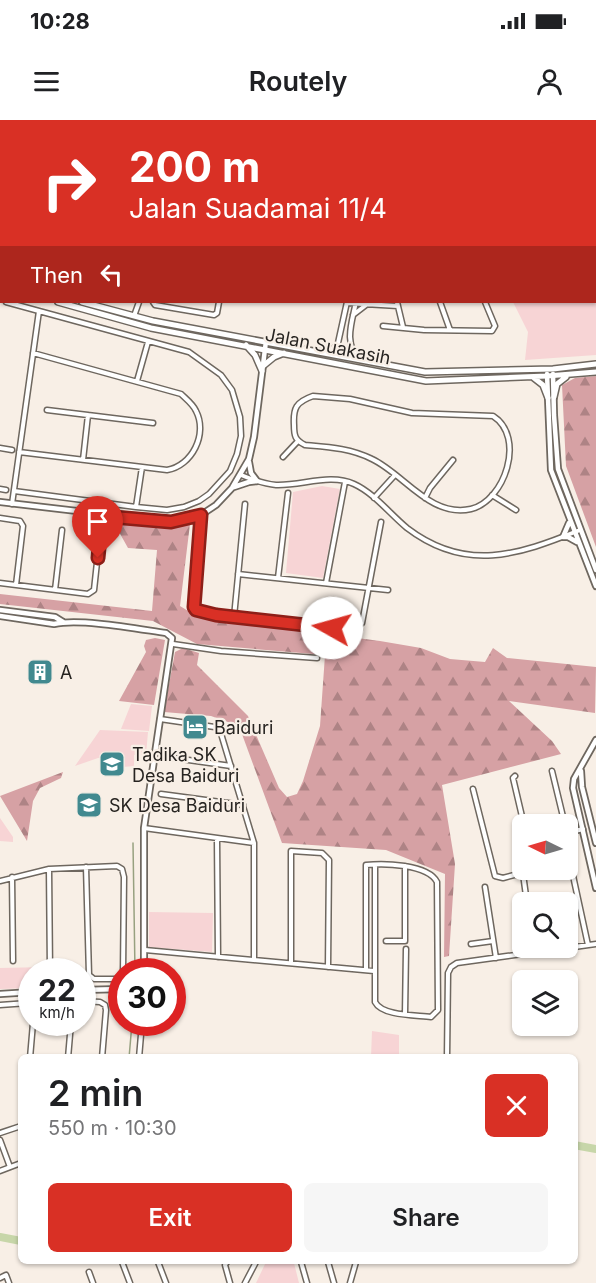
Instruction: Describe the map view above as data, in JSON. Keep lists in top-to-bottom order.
{
  "streets": {
    "main road": ["Jalan Suakasih"]
  },
  "places": {
    "building": ["A"],
    "hotel": ["Baiduri"],
    "school or university": ["Tadika SK Desa Baiduri", "SK Desa Baiduri"]
  },
  "north": "left",
  "page": {
    "status": "10:28",
    "header": "Routely",
    "turn": ["200 m", "Jalan Suadamai 11/4"],
    "then": "Then",
    "speed": "22 km/h",
    "limit": "30",
    "heading": ["2 min", "550 m · 10:30"],
    "buttons": ["Exit", "Share"]
  }
}
